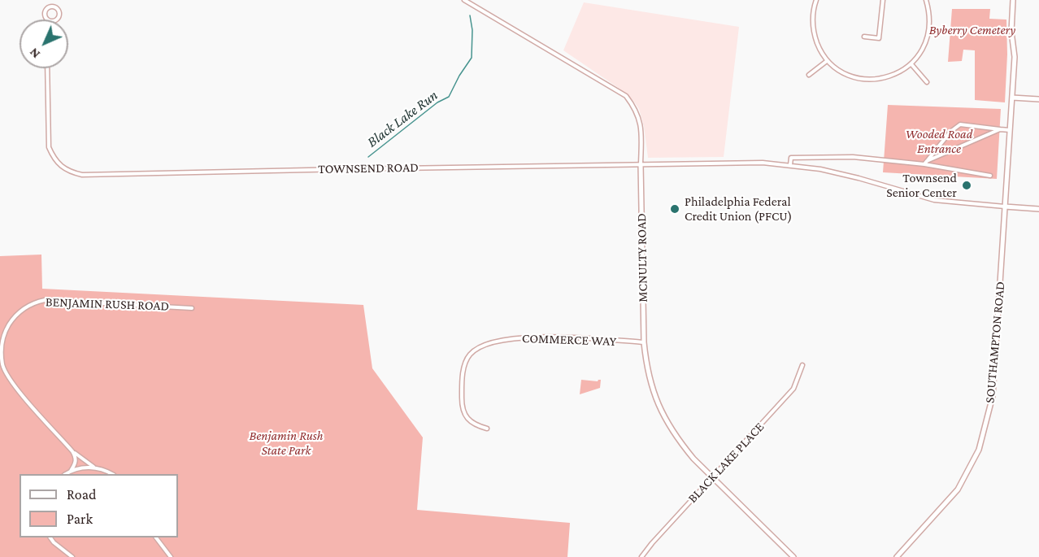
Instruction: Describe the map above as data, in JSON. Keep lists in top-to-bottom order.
{
  "streets": {
    "street": [
      "TOWNSEND ROAD",
      "MCNULTY ROAD",
      "BENJAMIN RUSH ROAD",
      "COMMERCE WAY",
      "SOUTHAMPTON ROAD",
      "BLACK LAKE PLACE"
    ]
  },
  "crossings": [
    ["TOWNSEND ROAD", "MCNULTY ROAD"],
    ["TOWNSEND ROAD", "SOUTHAMPTON ROAD"],
    ["MCNULTY ROAD", "COMMERCE WAY"],
    ["MCNULTY ROAD", "BLACK LAKE PLACE"]
  ],
  "water": ["Black Lake Run"],
  "parks": ["Byberry Cemetery", "Wooded Road Entrance", "Benjamin Rush State Park"],
  "places": ["Townsend Senior Center", "Philadelphia Federal Credit Union (PFCU)"],
  "legend": ["Road", "Park"],
  "north": "bottom left"
}
